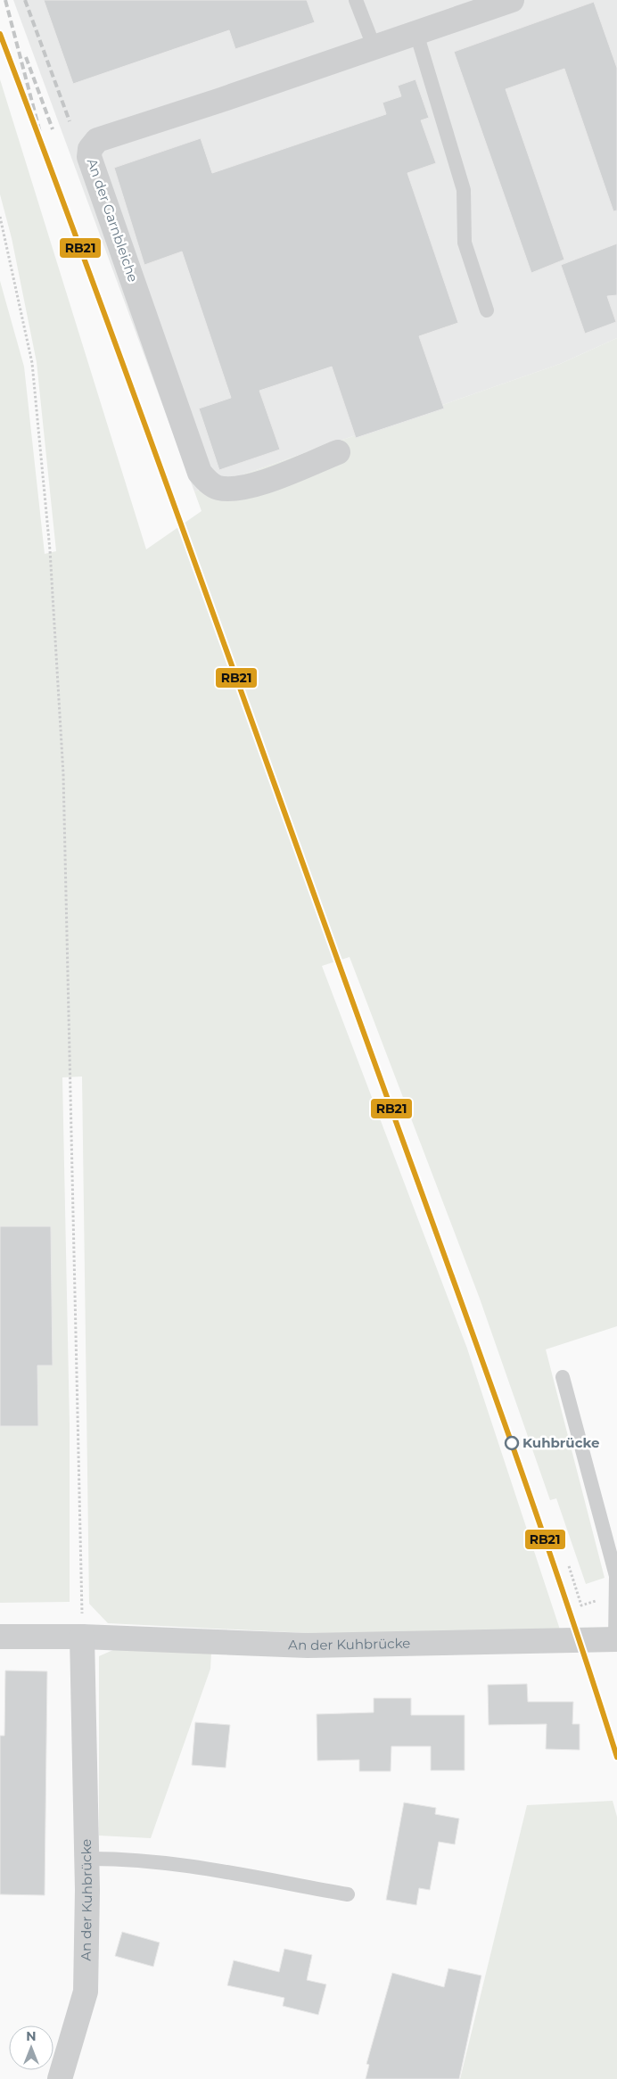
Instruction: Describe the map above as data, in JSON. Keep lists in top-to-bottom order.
{
  "streets": {
    "street": ["An der Garnbleiche", "An der Kuhbrücke"]
  },
  "places": ["Kuhbrücke"],
  "lines": ["transit line RB21"],
  "north": "top"
}
